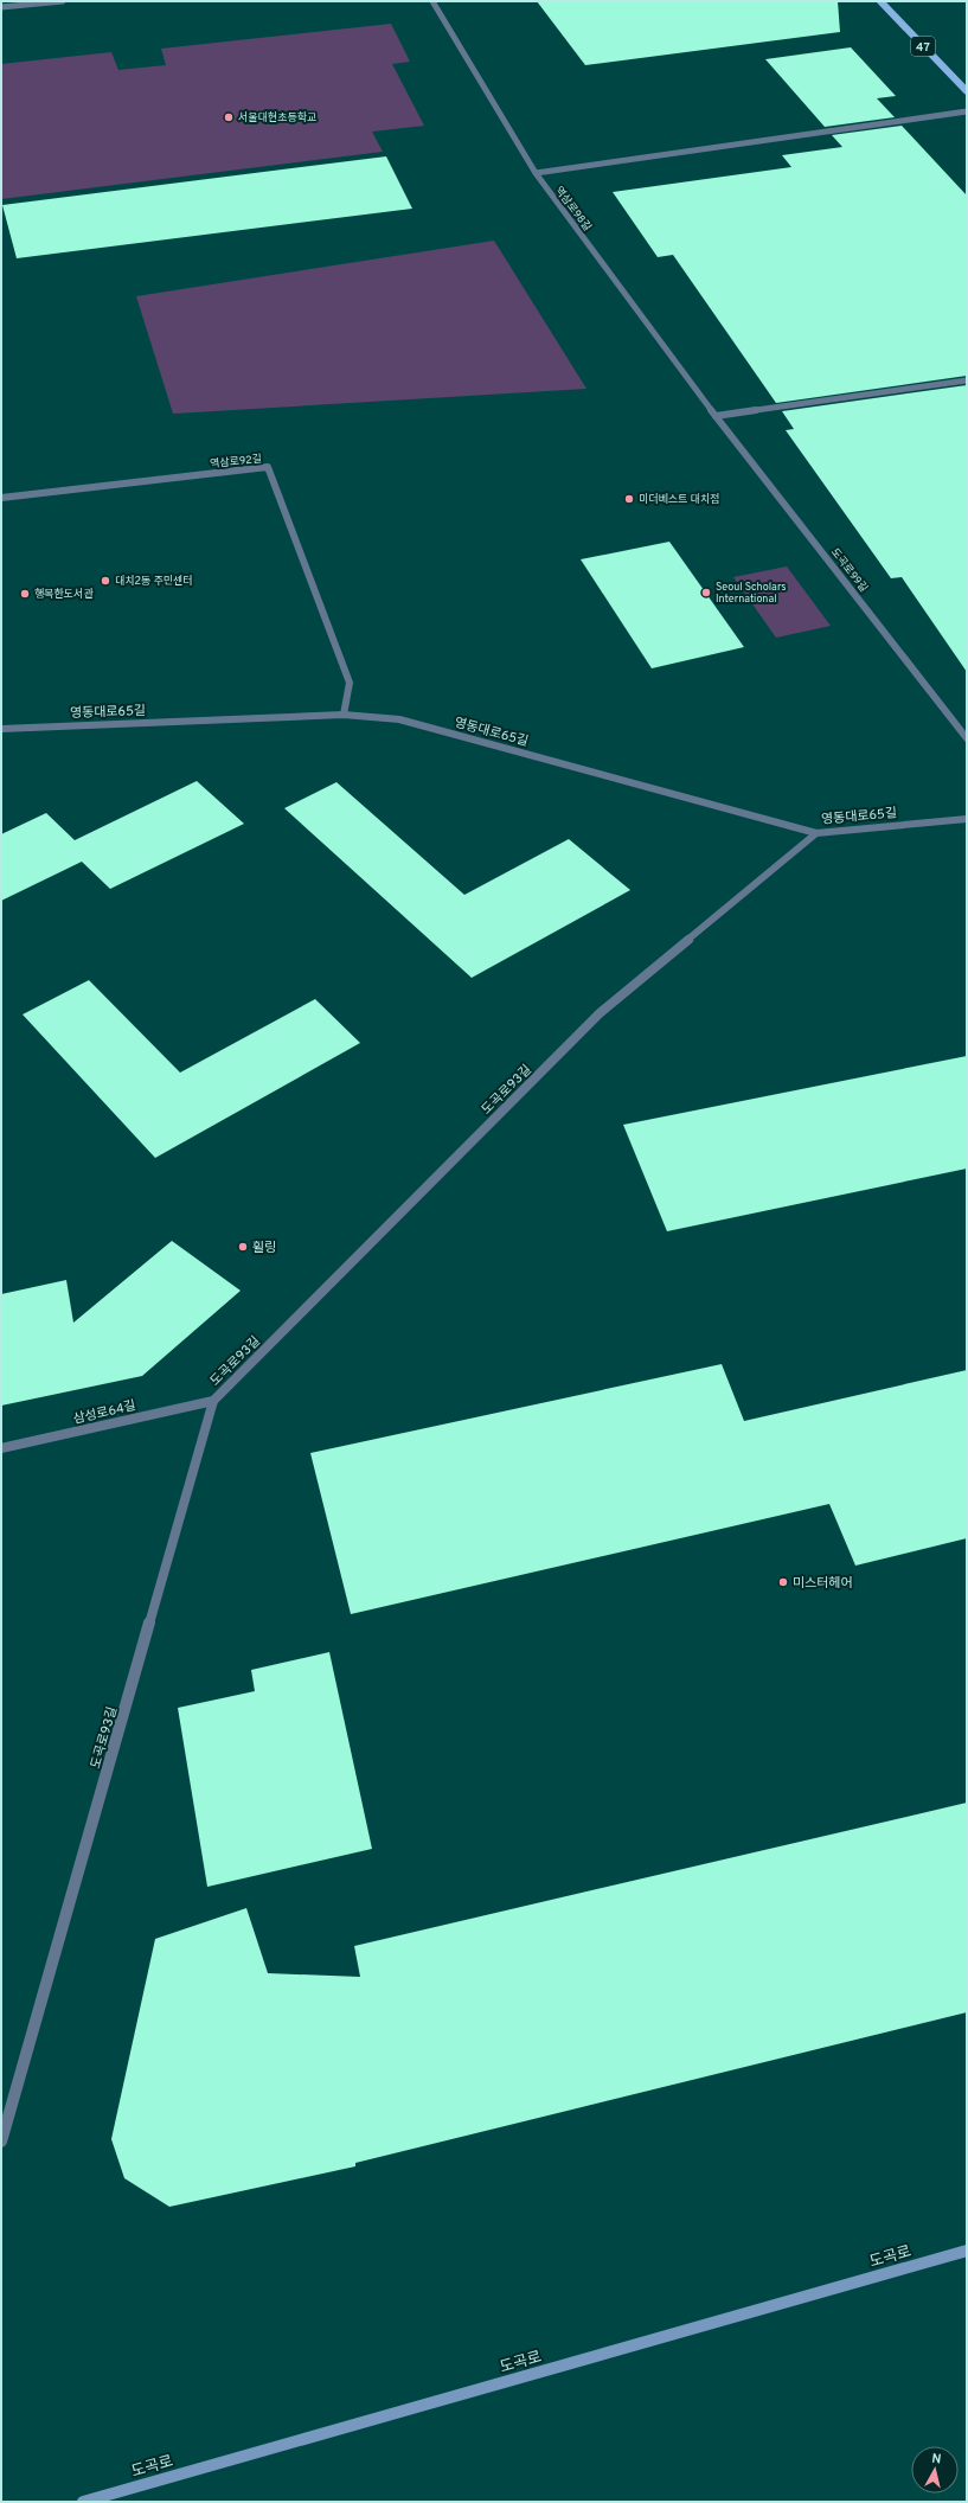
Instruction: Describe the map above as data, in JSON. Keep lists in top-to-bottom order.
{
  "streets": {
    "main road": ["47", "도곡로"],
    "street": [
      "역삼로98길",
      "역삼로92길",
      "도곡로99길",
      "영동대로65길",
      "도곡로93길",
      "삼성로64길"
    ]
  },
  "crossings": [
    ["역삼로98길", "도곡로99길"],
    ["역삼로92길", "영동대로65길"],
    ["영동대로65길", "도곡로93길"],
    ["도곡로93길", "삼성로64길"]
  ],
  "places": [
    "서울대현초등학교",
    "미더베스트 대치점",
    "대치2동 주민센터",
    "Seoul Scholars International",
    "행복한도서관",
    "휠링",
    "미스터헤어"
  ],
  "north": "top"
}
